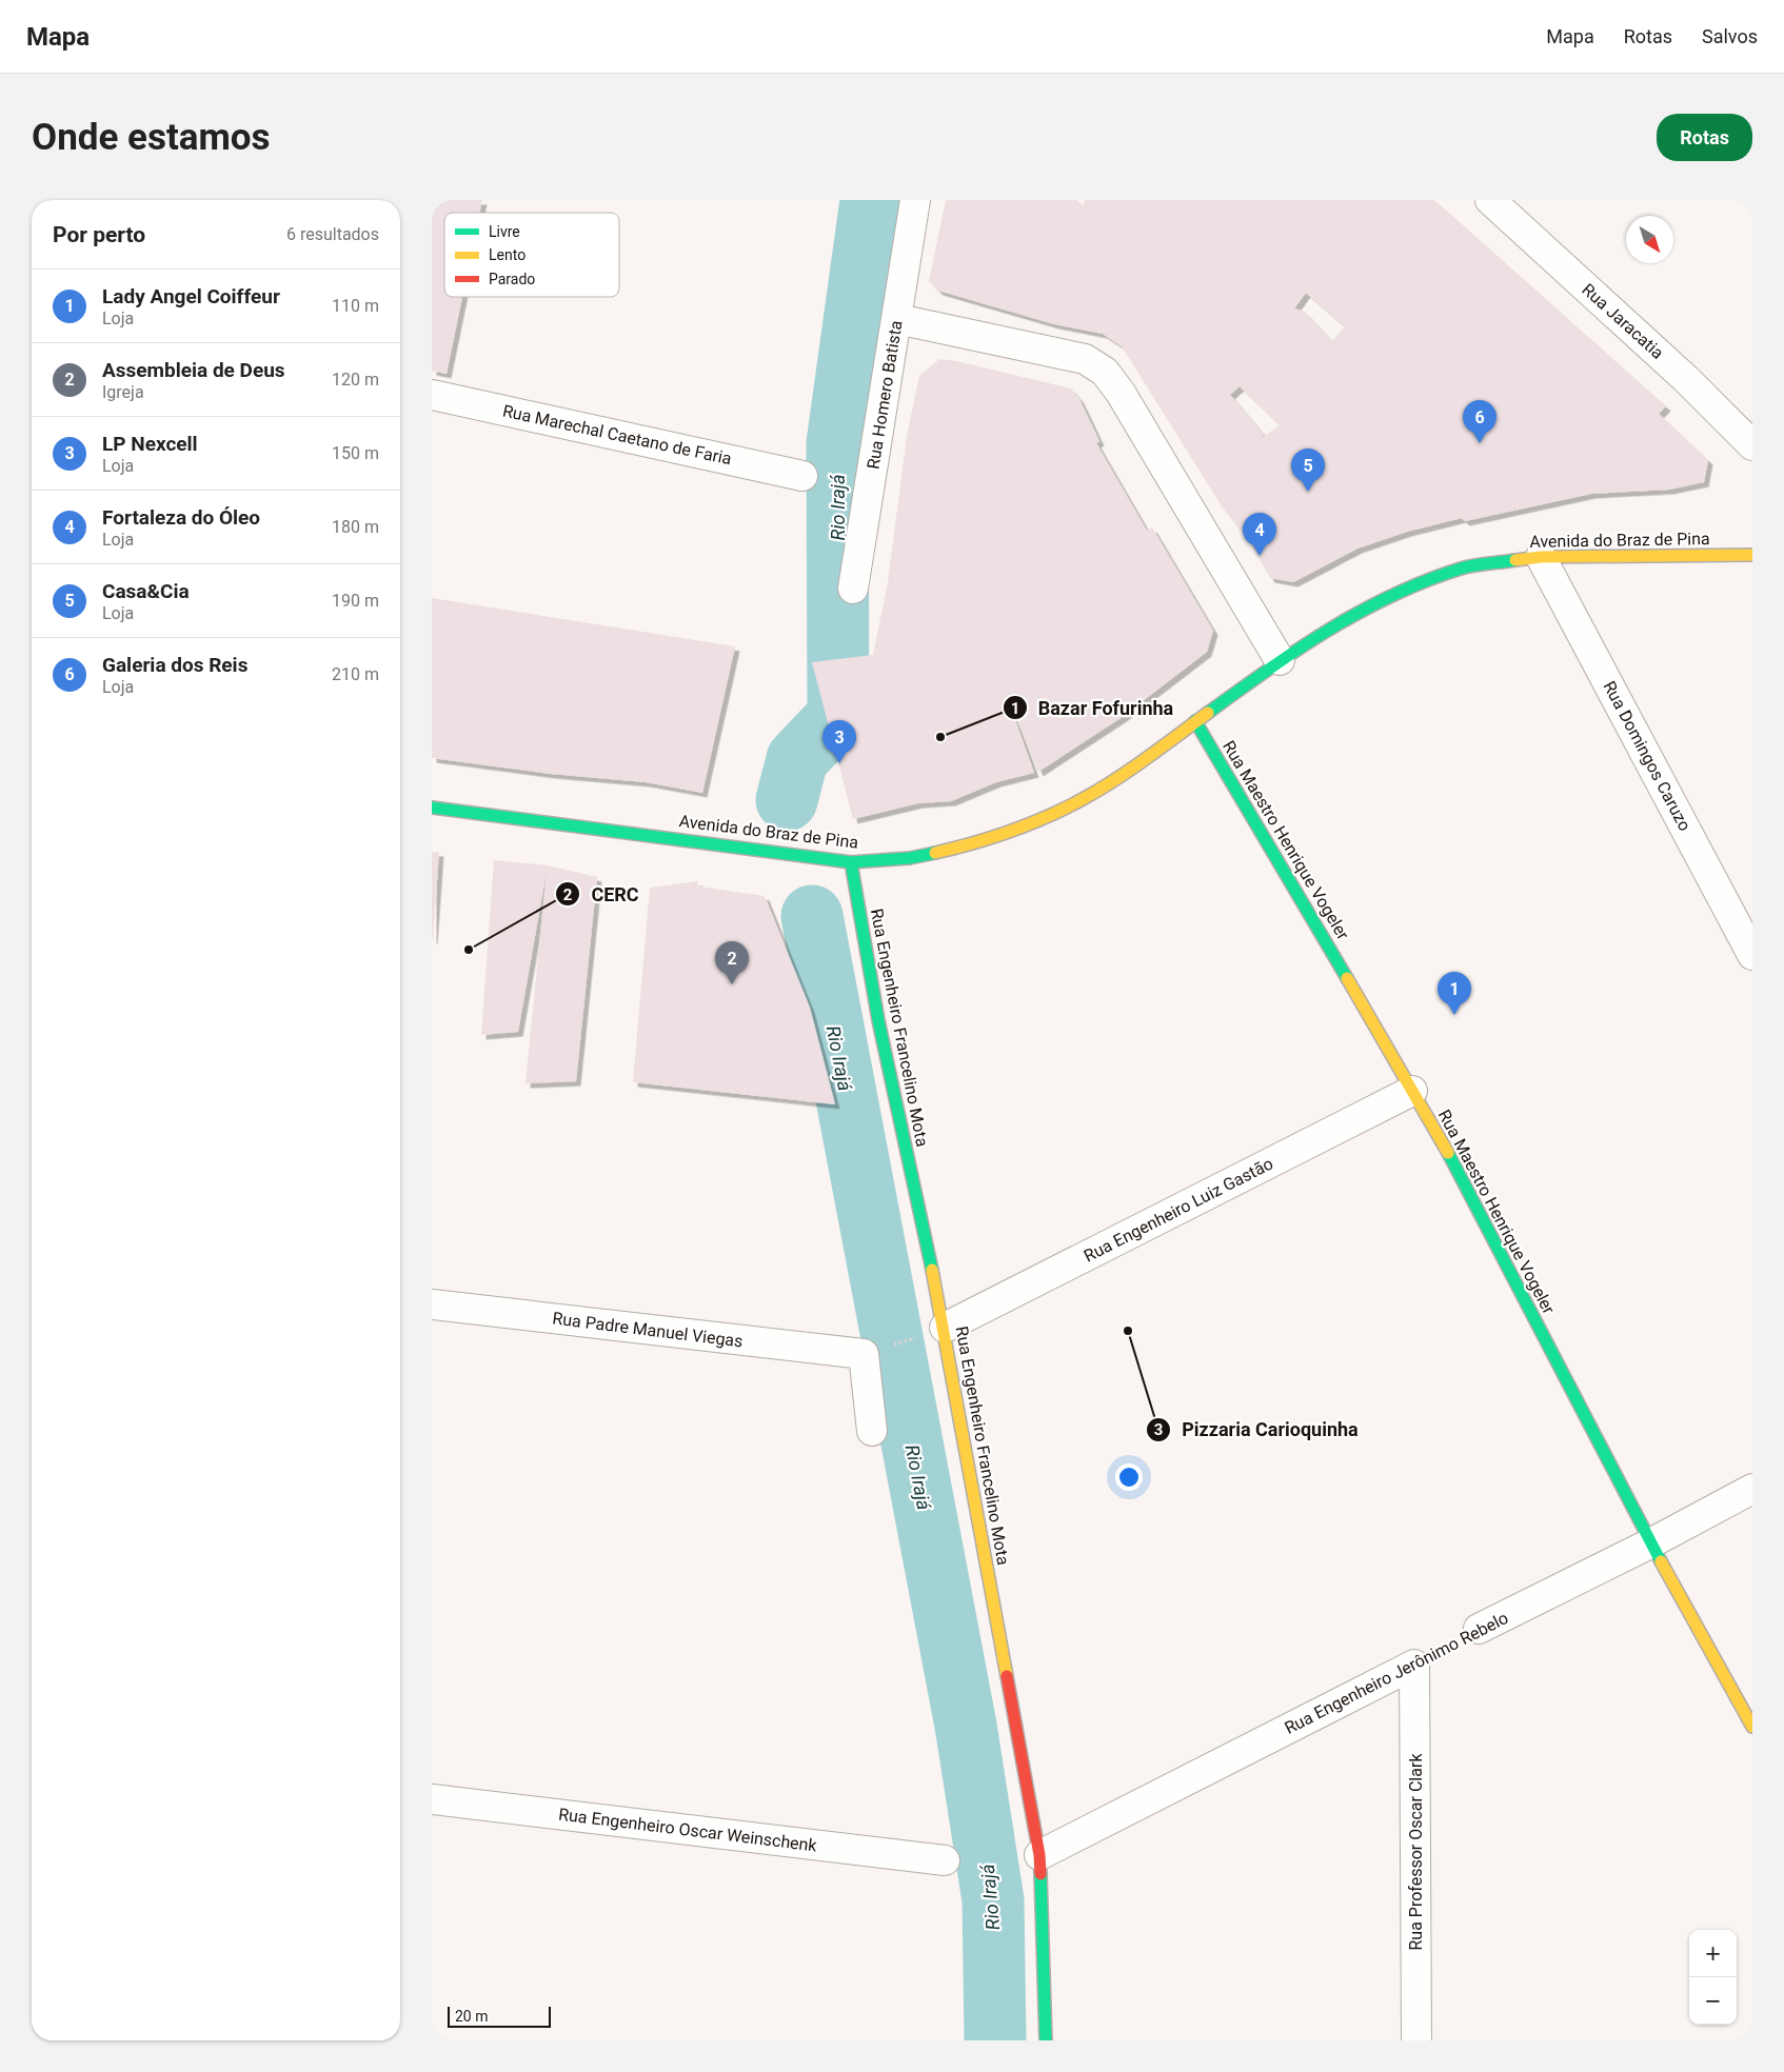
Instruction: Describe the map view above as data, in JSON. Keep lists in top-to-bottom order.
{
  "streets": {
    "street": [
      "Rua Jaracatia",
      "Rua Homero Batista",
      "Rua Marechal Caetano de Faria",
      "Avenida do Braz de Pina",
      "Rua Domingos Caruzo",
      "Rua Maestro Henrique Vogeler",
      "Rua Engenheiro Francelino Mota",
      "Rua Engenheiro Luiz Gastão",
      "Rua Padre Manuel Viegas",
      "Rua Engenheiro Jerônimo Rebelo",
      "Rua Engenheiro Oscar Weinschenk",
      "Rua Professor Oscar Clark"
    ]
  },
  "crossings": [
    ["Avenida do Braz de Pina", "Rua Domingos Caruzo"],
    ["Avenida do Braz de Pina", "Rua Maestro Henrique Vogeler"],
    ["Avenida do Braz de Pina", "Rua Engenheiro Francelino Mota"],
    ["Rua Maestro Henrique Vogeler", "Rua Engenheiro Luiz Gastão"],
    ["Rua Maestro Henrique Vogeler", "Rua Engenheiro Jerônimo Rebelo"],
    ["Rua Engenheiro Francelino Mota", "Rua Engenheiro Luiz Gastão"],
    ["Rua Engenheiro Francelino Mota", "Rua Engenheiro Jerônimo Rebelo"],
    ["Rua Engenheiro Jerônimo Rebelo", "Rua Professor Oscar Clark"]
  ],
  "water": ["Rio Irajá"],
  "places": ["Bazar Fofurinha", "CERC", "Pizzaria Carioquinha"],
  "legend": ["Livre", "Lento", "Parado"],
  "scale_bar": "20 m",
  "north": "bottom right",
  "page": {
    "header": "Mapa",
    "nav": ["Mapa", "Rotas", "Salvos"],
    "buttons": "Rotas",
    "title": "Onde estamos",
    "heading": ["Por perto", "6 resultados"],
    "list": [
      {
        "mark": "1",
        "name": "Lady Angel Coiffeur",
        "note": "Loja",
        "value": "110 m"
      },
      {
        "mark": "2",
        "name": "Assembleia de Deus",
        "note": "Igreja",
        "value": "120 m"
      },
      {
        "mark": "3",
        "name": "LP Nexcell",
        "note": "Loja",
        "value": "150 m"
      },
      {
        "mark": "4",
        "name": "Fortaleza do Óleo",
        "note": "Loja",
        "value": "180 m"
      },
      {
        "mark": "5",
        "name": "Casa&Cia",
        "note": "Loja",
        "value": "190 m"
      },
      {
        "mark": "6",
        "name": "Galeria dos Reis",
        "note": "Loja",
        "value": "210 m"
      }
    ],
    "pins": [
      "6",
      "5",
      "4",
      "3",
      "2",
      "1"
    ],
    "map_buttons": ["+", "−"],
    "scale": "20 m"
  }
}
